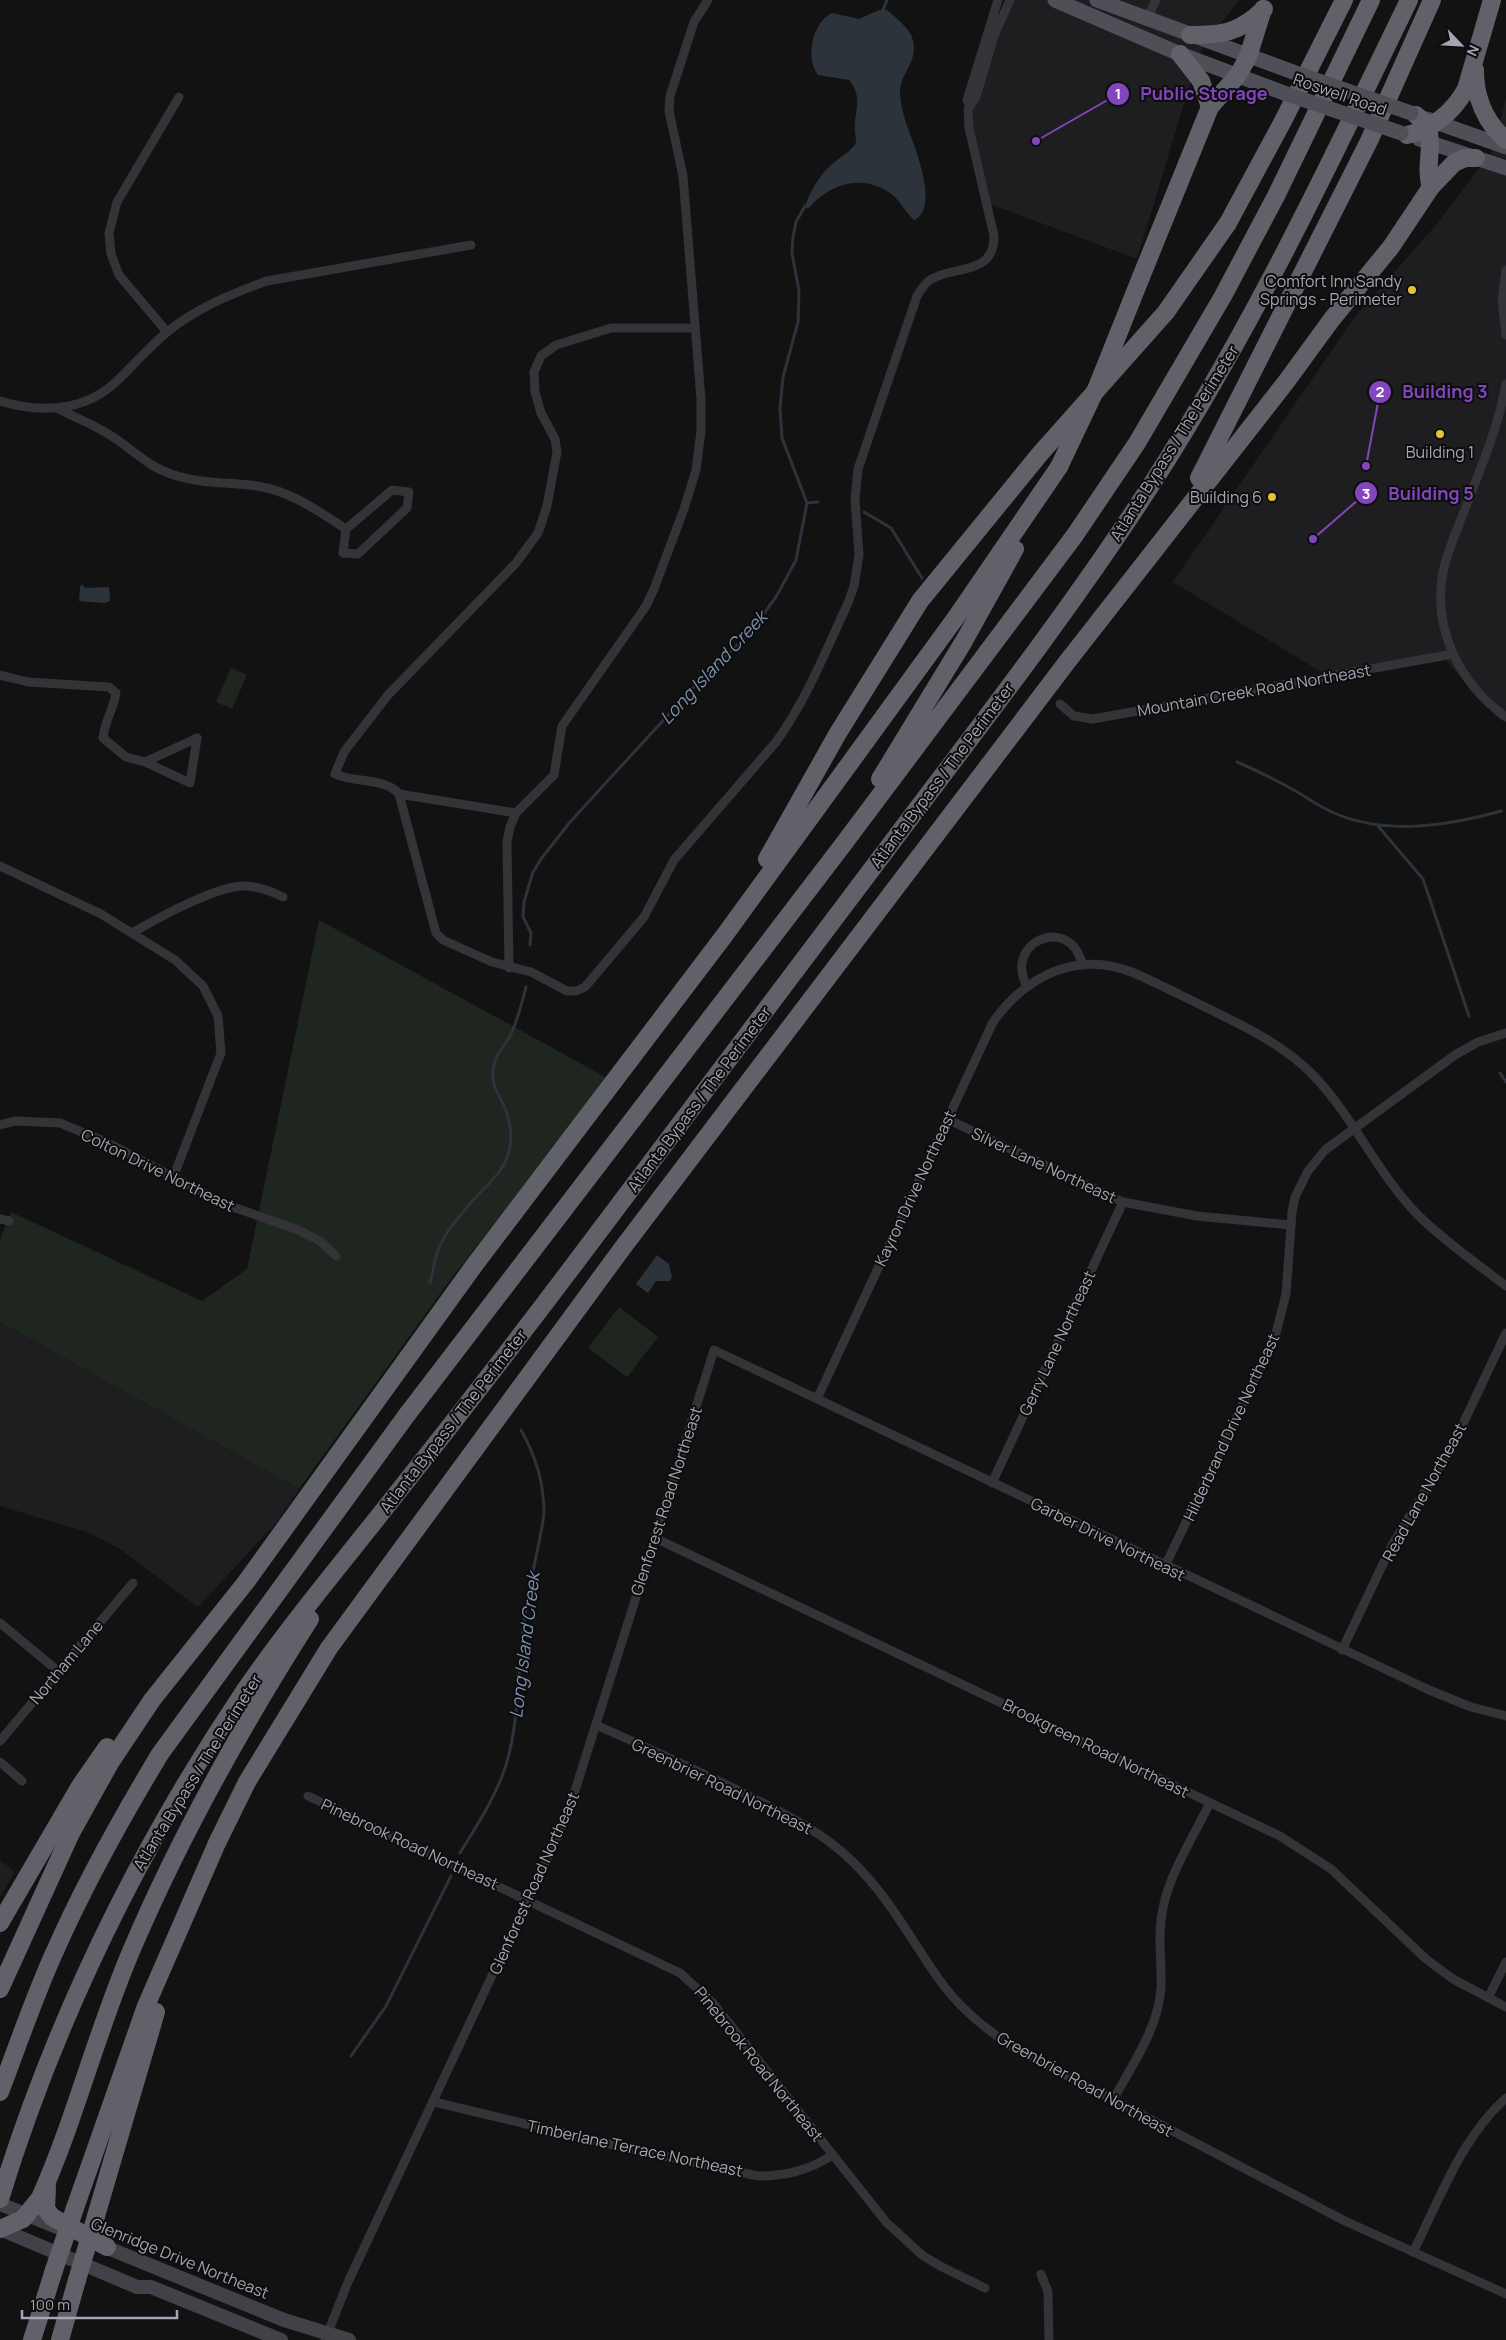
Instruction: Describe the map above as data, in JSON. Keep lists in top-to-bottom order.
{
  "streets": {
    "highway": ["Atlanta Bypass / The Perimeter"],
    "main road": ["Roswell Road", "Glenridge Drive Northeast"],
    "street": [
      "Mountain Creek Road Northeast",
      "Silver Lane Northeast",
      "Colton Drive Northeast",
      "Kayron Drive Northeast",
      "Gerry Lane Northeast",
      "Hilderbrand Drive Northeast",
      "Read Lane Northeast",
      "Glenforest Road Northeast",
      "Garber Drive Northeast",
      "Northam Lane",
      "Brookgreen Road Northeast",
      "Greenbrier Road Northeast",
      "Pinebrook Road Northeast",
      "Timberlane Terrace Northeast"
    ]
  },
  "crossings": [
    ["Silver Lane Northeast", "Kayron Drive Northeast"],
    ["Silver Lane Northeast", "Gerry Lane Northeast"],
    ["Silver Lane Northeast", "Hilderbrand Drive Northeast"],
    ["Kayron Drive Northeast", "Hilderbrand Drive Northeast"],
    ["Kayron Drive Northeast", "Garber Drive Northeast"],
    ["Gerry Lane Northeast", "Garber Drive Northeast"],
    ["Hilderbrand Drive Northeast", "Garber Drive Northeast"],
    ["Read Lane Northeast", "Garber Drive Northeast"],
    ["Glenforest Road Northeast", "Garber Drive Northeast"],
    ["Glenforest Road Northeast", "Brookgreen Road Northeast"],
    ["Glenforest Road Northeast", "Greenbrier Road Northeast"],
    ["Glenforest Road Northeast", "Pinebrook Road Northeast"],
    ["Glenforest Road Northeast", "Timberlane Terrace Northeast"],
    ["Glenforest Road Northeast", "Glenridge Drive Northeast"],
    ["Pinebrook Road Northeast", "Timberlane Terrace Northeast"]
  ],
  "water": ["Long Island Creek"],
  "places": [
    "Public Storage",
    "Comfort Inn Sandy Springs - Perimeter",
    "Building 1",
    "Building 3",
    "Building 6",
    "Building 5"
  ],
  "scale_bar": "100 m",
  "north": "bottom right"
}
